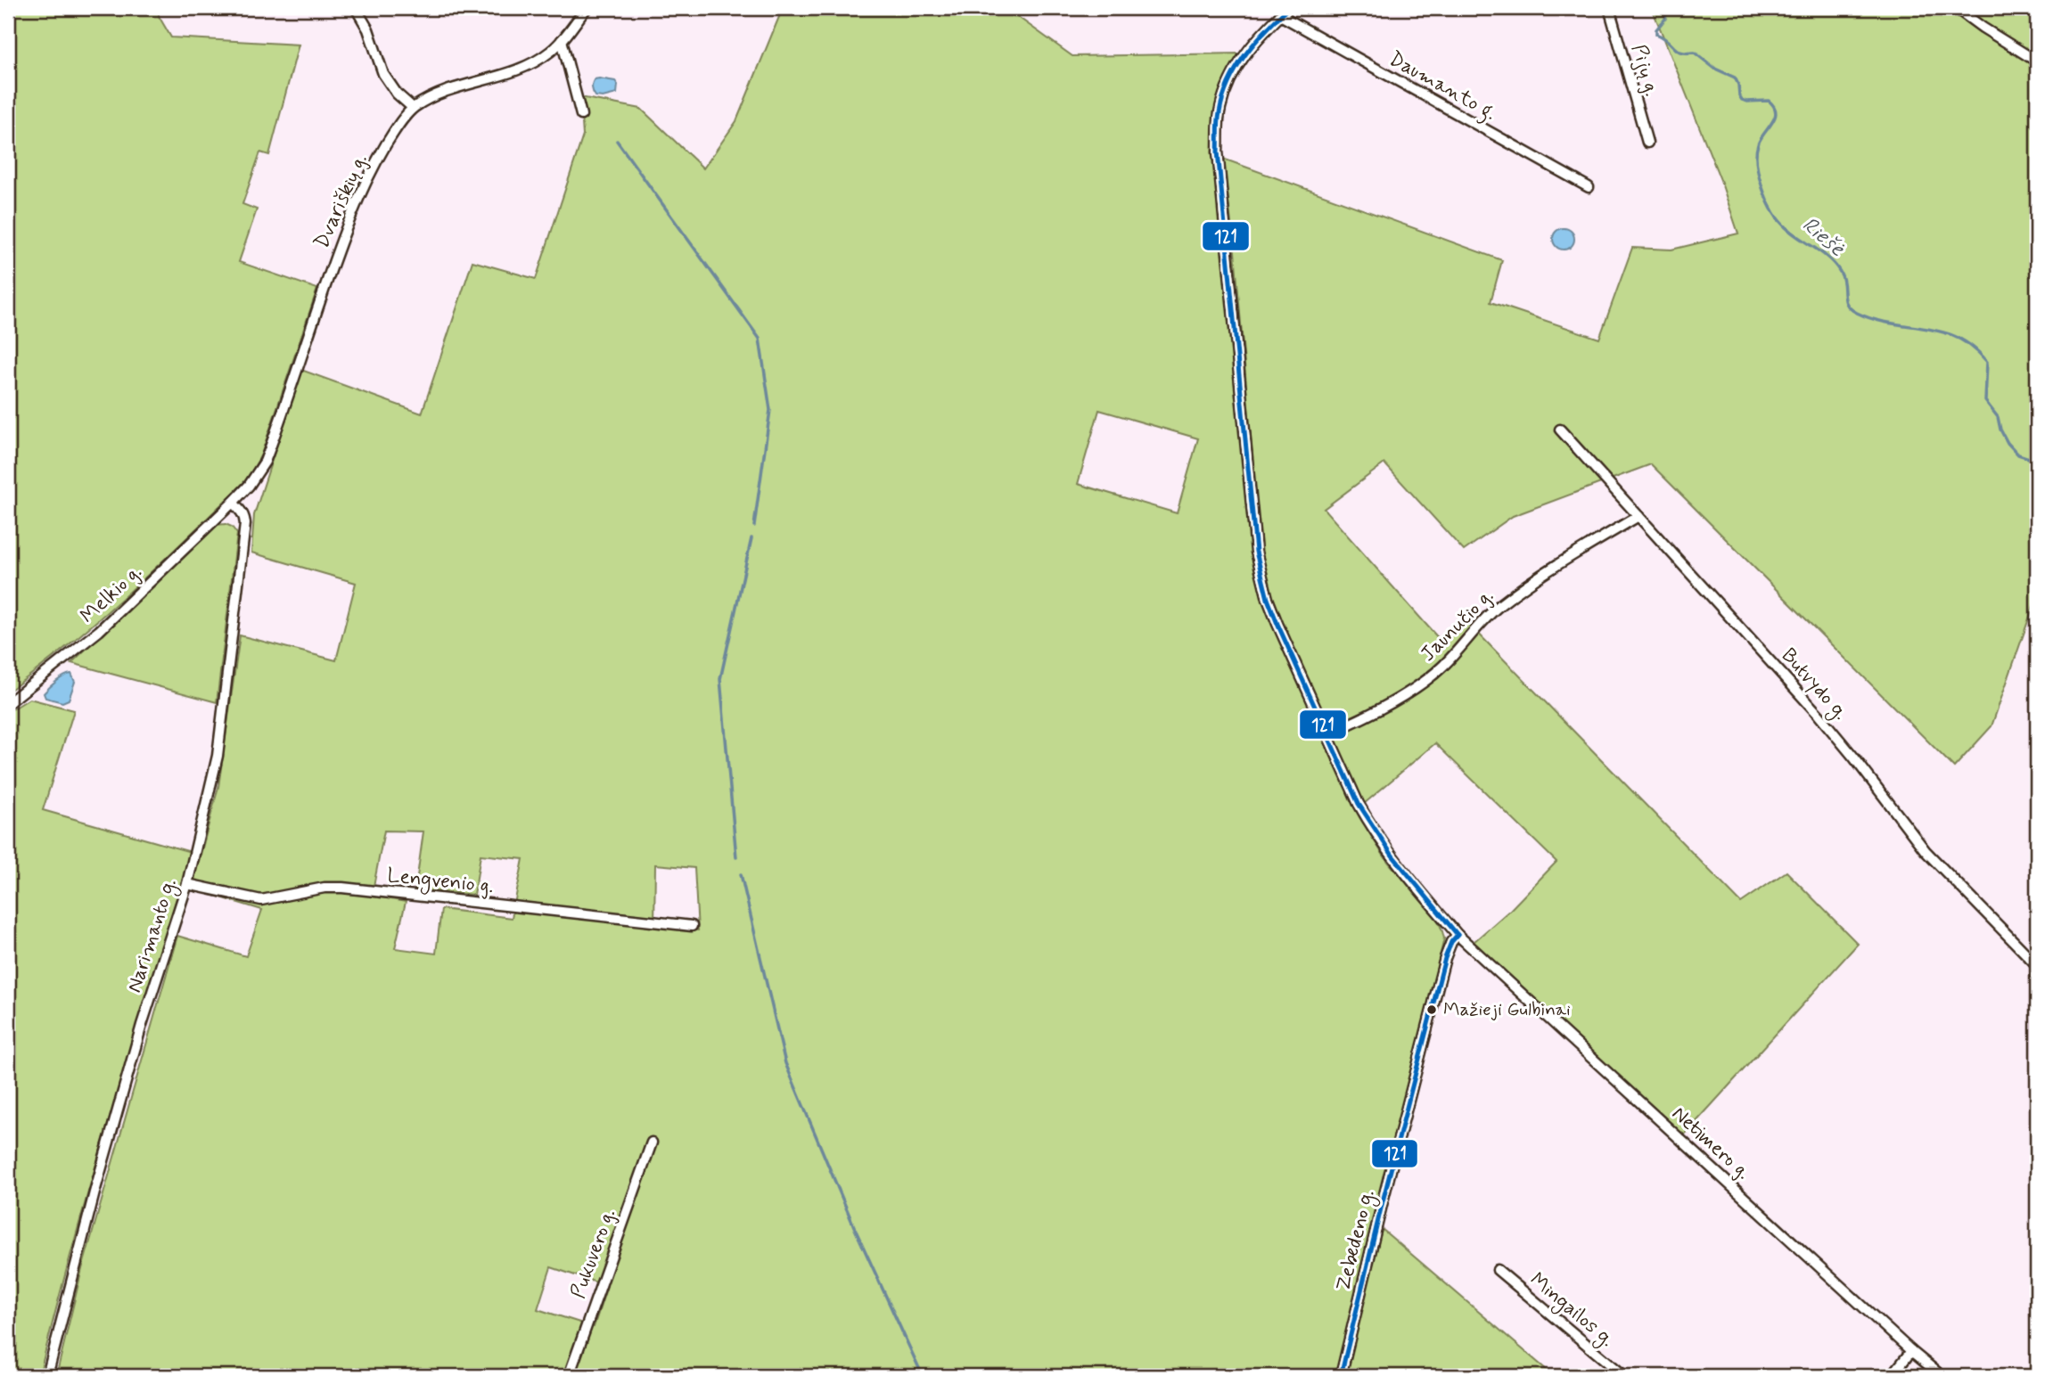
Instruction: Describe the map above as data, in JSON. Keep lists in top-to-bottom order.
{
  "streets": {
    "street": [
      "Pijų g.",
      "Daumanto g.",
      "Dvariškių g.",
      "Melkio g.",
      "Jaunučio g.",
      "Butvydo g.",
      "Lengvenio g.",
      "Narimanto g.",
      "Netimero g.",
      "Zebedeno g.",
      "Pukuvero g.",
      "Mingailos g."
    ]
  },
  "crossings": [
    ["Daumanto g.", "Netimero g."],
    ["Dvariškių g.", "Melkio g."],
    ["Dvariškių g.", "Narimanto g."],
    ["Melkio g.", "Narimanto g."],
    ["Jaunučio g.", "Butvydo g."],
    ["Jaunučio g.", "Netimero g."],
    ["Lengvenio g.", "Narimanto g."],
    ["Netimero g.", "Zebedeno g."]
  ],
  "water": ["Riešė"],
  "places": ["Mažieji Gulbinai"],
  "lines": ["transit line 121"]
}
